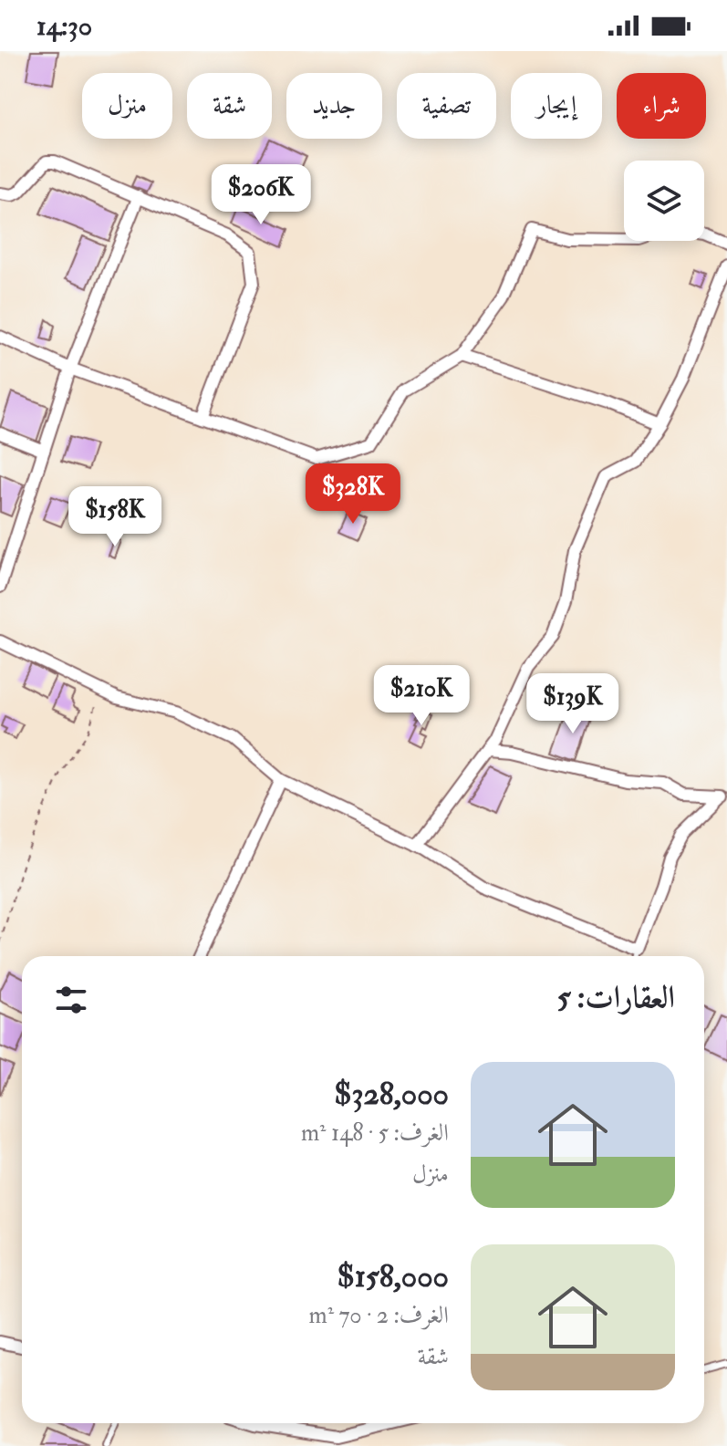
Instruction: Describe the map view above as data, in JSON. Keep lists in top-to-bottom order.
{
  "page": {
    "status": "14:30",
    "chip": [
      "شراء",
      "إيجار",
      "تصفية",
      "جديد",
      "شقة",
      "منزل"
    ],
    "price": [
      "$206K",
      "$328K",
      "$158K",
      "$210K",
      "$139K"
    ],
    "heading": "العقارات: 5",
    "list": [
      {
        "name": "$328,000",
        "note": "الغرف: 5 · 148 m² · منزل"
      },
      {
        "name": "$158,000",
        "note": "الغرف: 2 · 70 m² · شقة"
      }
    ]
  }
}
